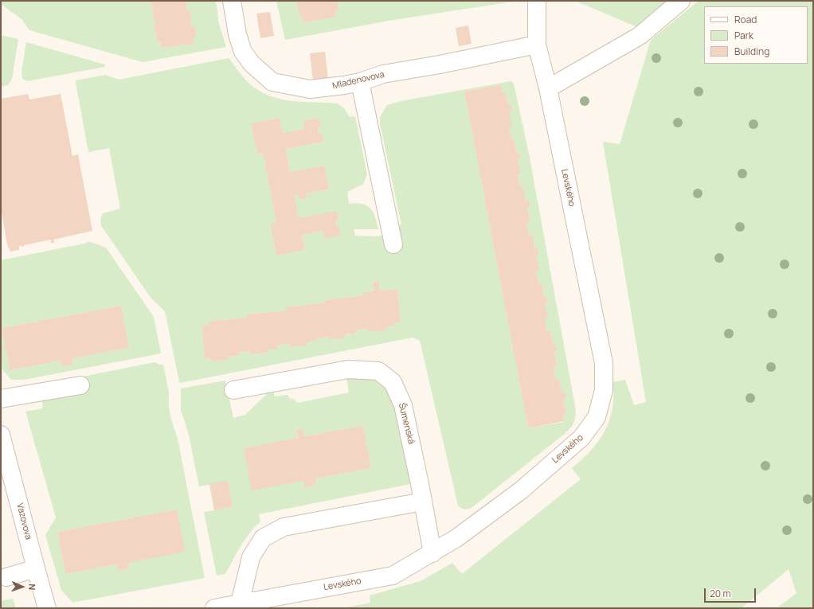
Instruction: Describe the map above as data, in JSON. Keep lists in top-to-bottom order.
{
  "streets": {
    "street": [
      "Mladenovova",
      "Levského",
      "Šumenská",
      "Vazovova"
    ]
  },
  "crossings": [
    ["Mladenovova", "Levského"],
    ["Levského", "Šumenská"]
  ],
  "legend": ["Road", "Park", "Building"],
  "scale_bar": "20 m",
  "north": "right"
}
